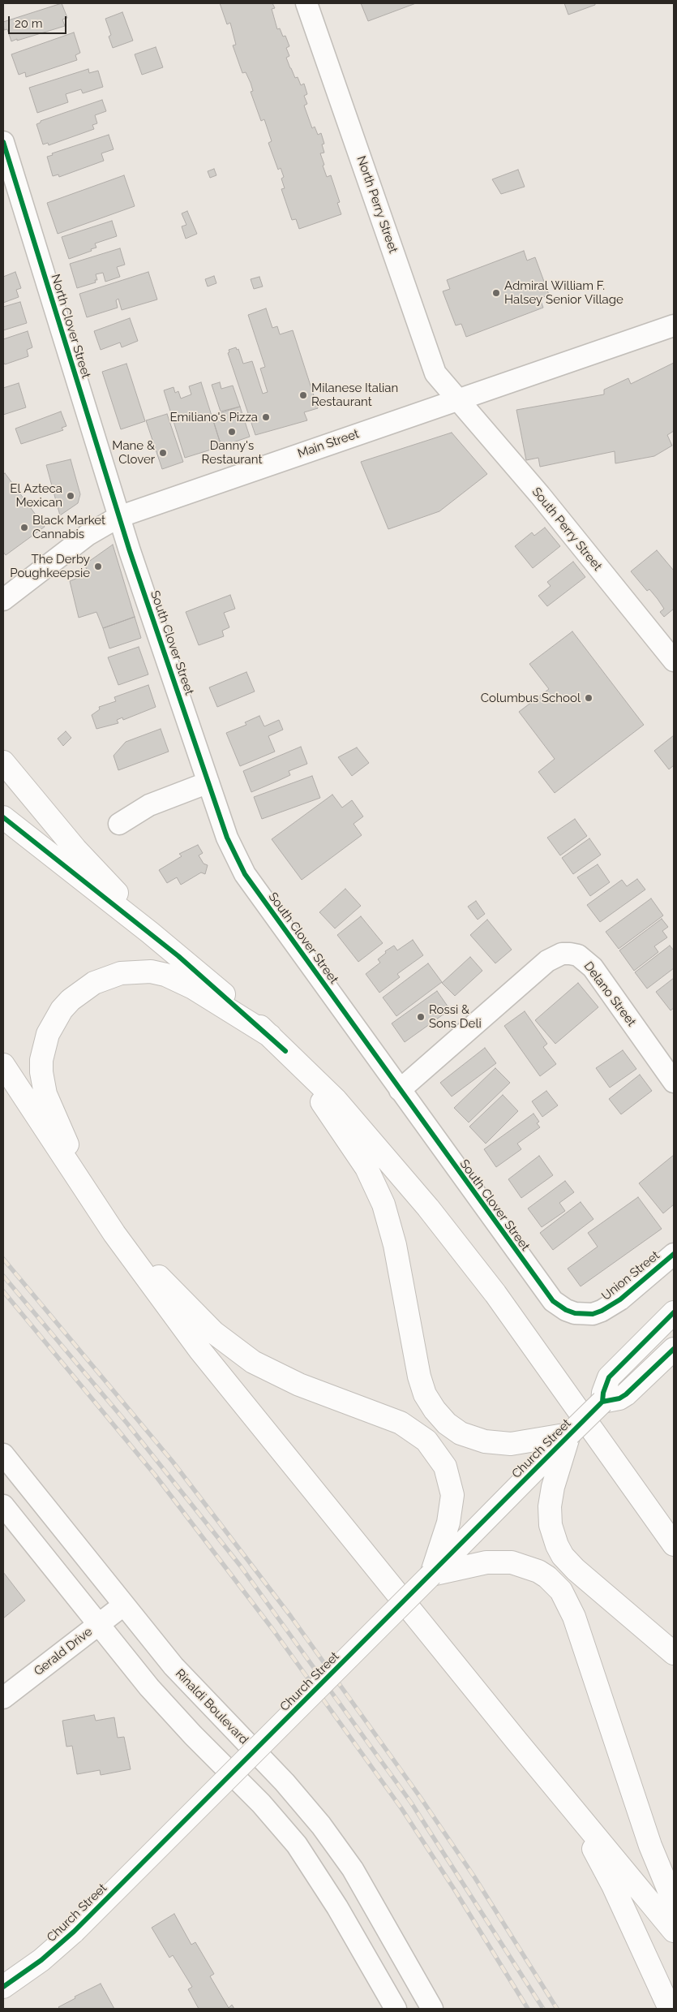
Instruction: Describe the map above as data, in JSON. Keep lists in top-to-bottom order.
{
  "streets": {
    "highway": ["Church Street"],
    "street": [
      "North Perry Street",
      "North Clover Street",
      "Main Street",
      "South Perry Street",
      "South Clover Street",
      "Delano Street",
      "Union Street",
      "Gerald Drive",
      "Rinaldi Boulevard"
    ]
  },
  "crossings": [
    ["North Perry Street", "Main Street"],
    ["North Perry Street", "South Perry Street"],
    ["North Clover Street", "Main Street"],
    ["North Clover Street", "South Clover Street"],
    ["Main Street", "South Perry Street"],
    ["Main Street", "South Clover Street"],
    ["South Clover Street", "Delano Street"],
    ["South Clover Street", "Union Street"],
    ["Gerald Drive", "Rinaldi Boulevard"]
  ],
  "places": [
    "Admiral William F. Halsey Senior Village",
    "Milanese Italian Restaurant",
    "Emiliano's Pizza",
    "Danny's Restaurant",
    "Mane & Clover",
    "El Azteca Mexican",
    "Black Market Cannabis",
    "The Derby Poughkeepsie",
    "Columbus School",
    "Rossi & Sons Deli"
  ],
  "scale_bar": "20 m"
}
